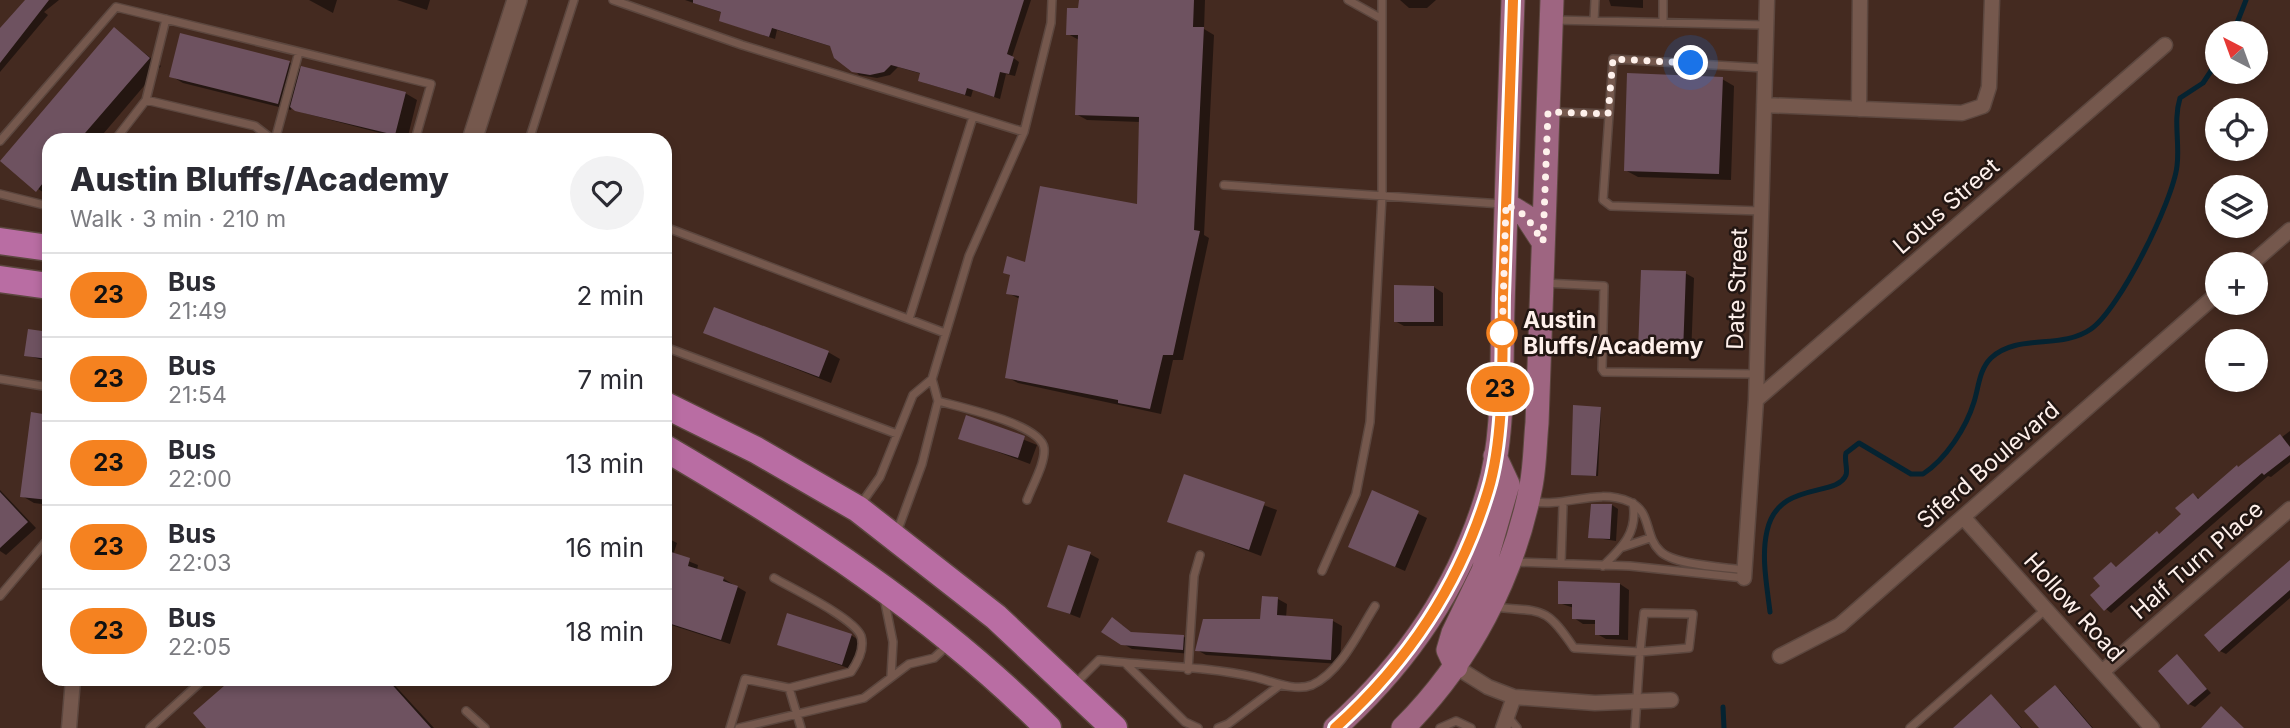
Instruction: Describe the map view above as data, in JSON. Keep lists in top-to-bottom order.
{
  "streets": {
    "street": [
      "Lotus Street",
      "Date Street",
      "Siferd Boulevard",
      "Half Turn Place",
      "Hollow Road"
    ]
  },
  "crossings": [
    ["Lotus Street", "Date Street"],
    ["Siferd Boulevard", "Hollow Road"],
    ["Half Turn Place", "Hollow Road"]
  ],
  "places": ["Austin Bluffs/Academy"],
  "lines": ["bus line 23"],
  "north": "top left",
  "page": {
    "on_map": "23",
    "map_buttons": ["+", "−"],
    "heading": ["Austin Bluffs/Academy", "Walk · 3 min · 210 m"],
    "list": [
      {
        "mark": "23",
        "name": "Bus",
        "note": "21:49",
        "value": "2 min"
      },
      {
        "mark": "23",
        "name": "Bus",
        "note": "21:54",
        "value": "7 min"
      },
      {
        "mark": "23",
        "name": "Bus",
        "note": "22:00",
        "value": "13 min"
      },
      {
        "mark": "23",
        "name": "Bus",
        "note": "22:03",
        "value": "16 min"
      },
      {
        "mark": "23",
        "name": "Bus",
        "note": "22:05",
        "value": "18 min"
      }
    ]
  }
}
